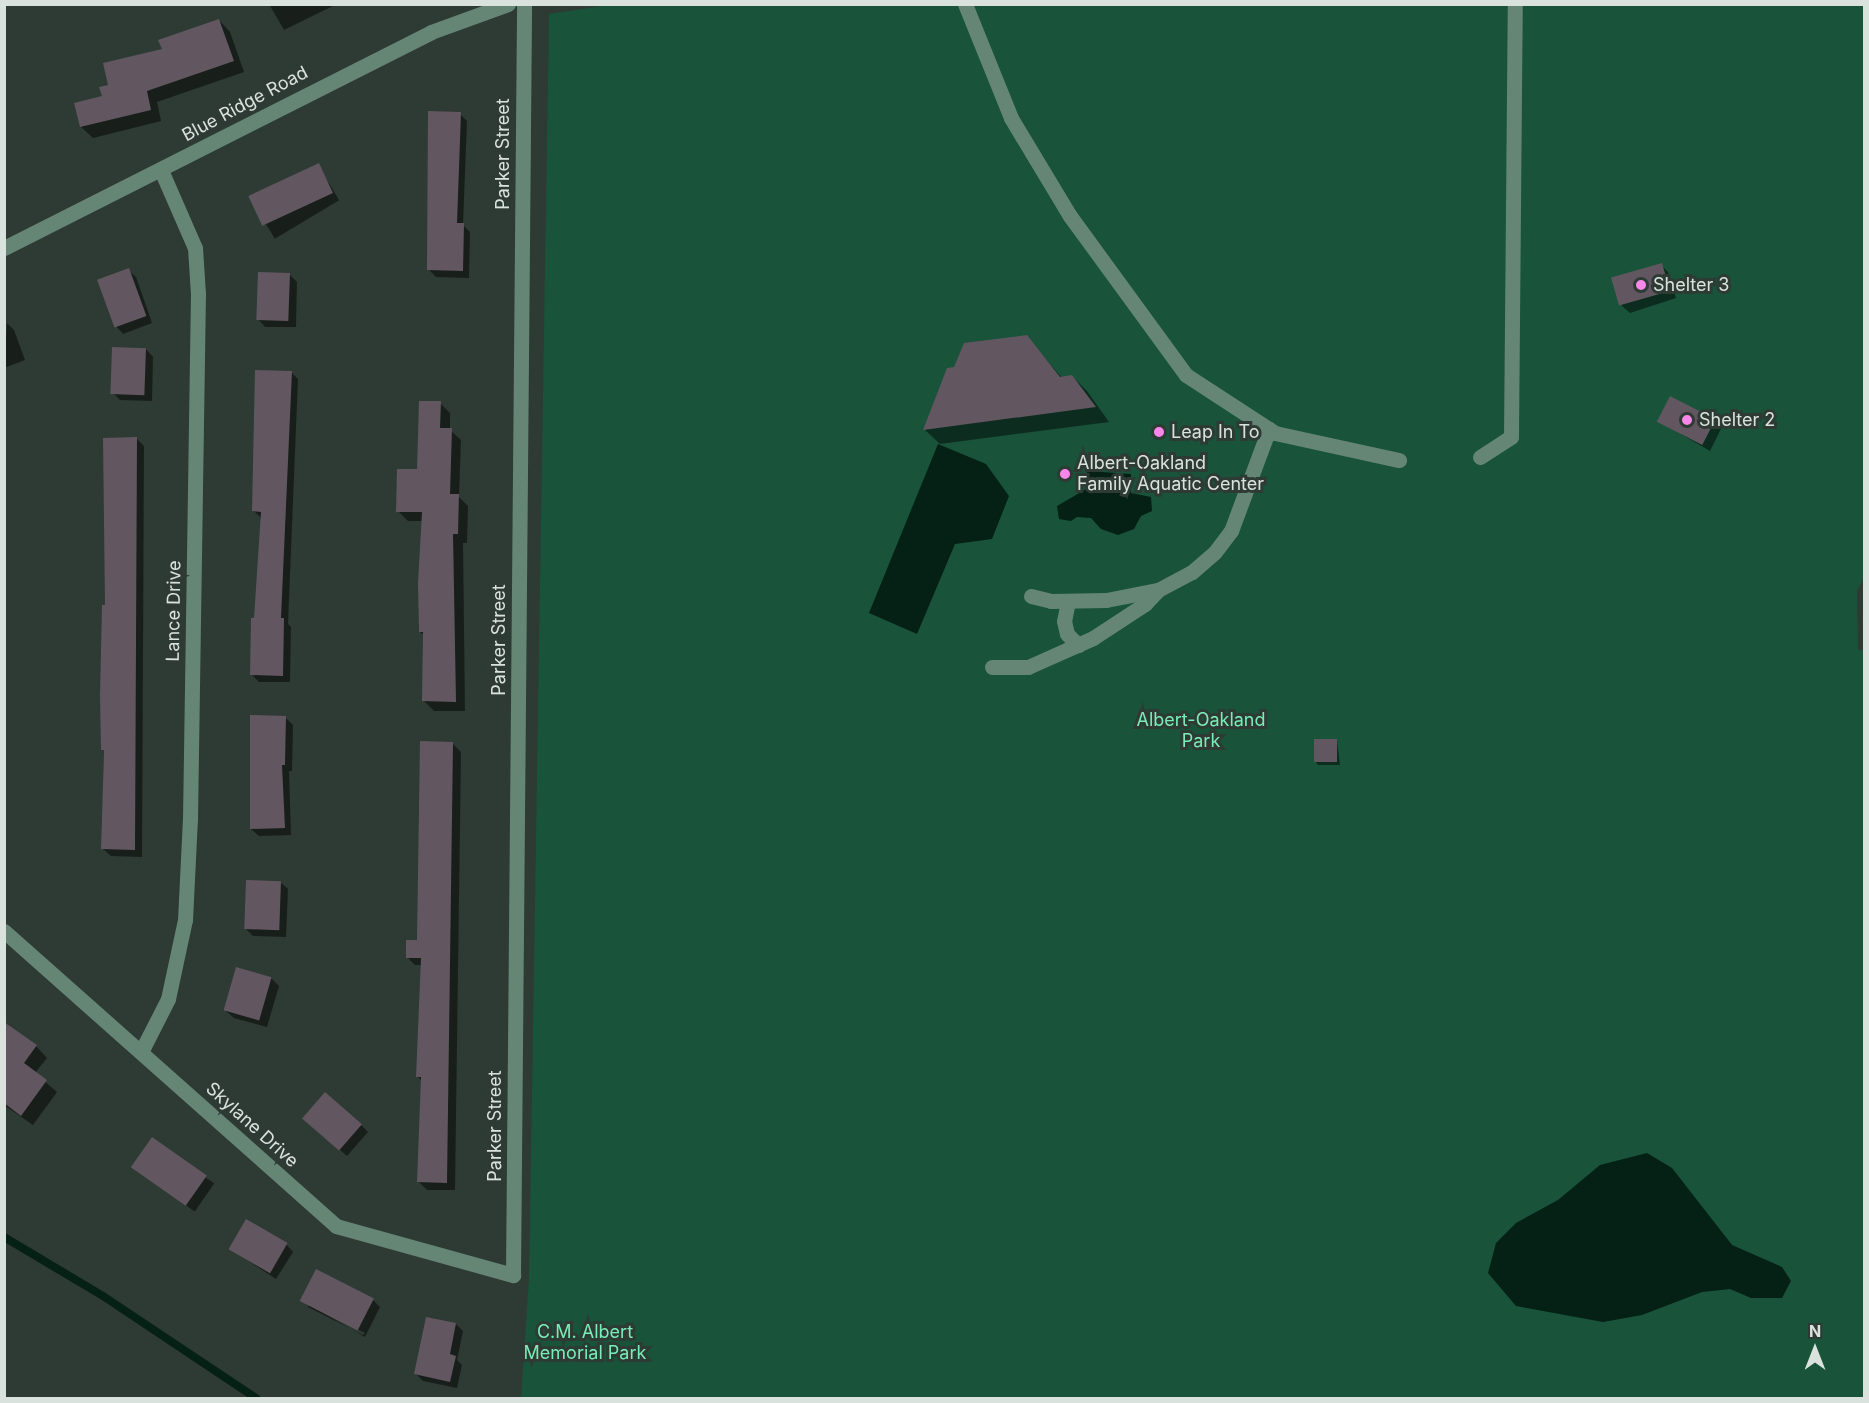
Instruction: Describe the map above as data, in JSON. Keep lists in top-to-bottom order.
{
  "streets": {
    "street": [
      "Blue Ridge Road",
      "Parker Street",
      "Lance Drive",
      "Skylane Drive"
    ]
  },
  "crossings": [
    ["Blue Ridge Road", "Lance Drive"],
    ["Parker Street", "Skylane Drive"],
    ["Lance Drive", "Skylane Drive"]
  ],
  "parks": ["Albert-Oakland Park", "C.M. Albert Memorial Park"],
  "places": [
    "Shelter 3",
    "Shelter 2",
    "Leap In To",
    "Albert-Oakland Family Aquatic Center"
  ],
  "north": "top"
}
